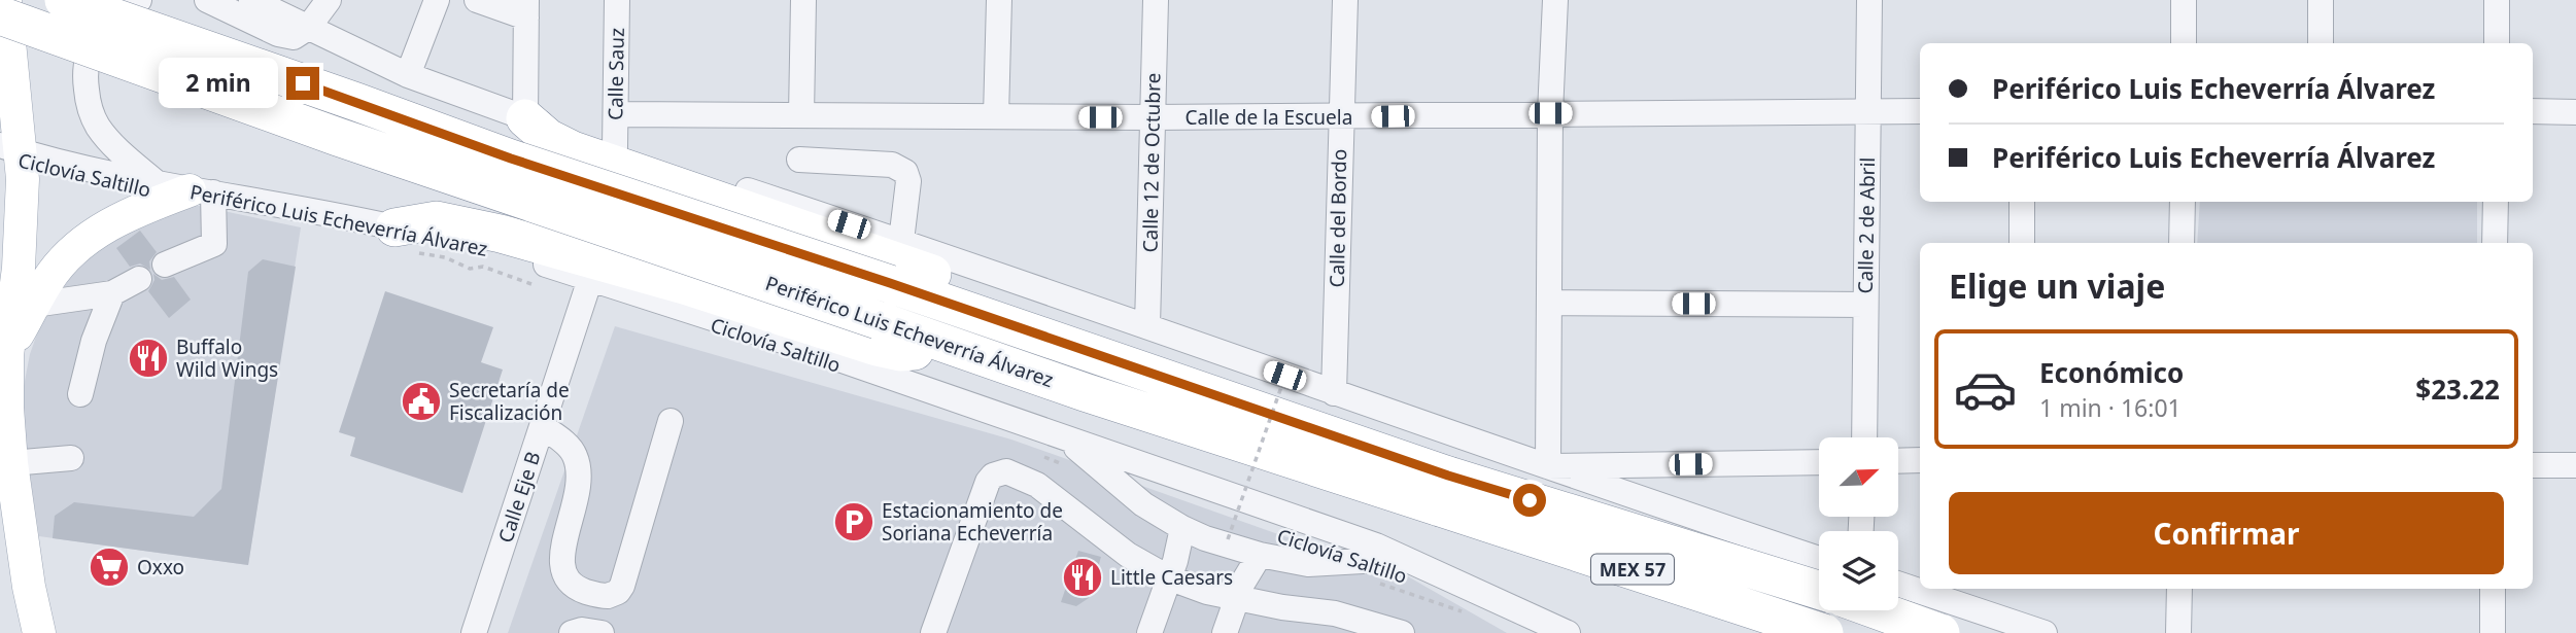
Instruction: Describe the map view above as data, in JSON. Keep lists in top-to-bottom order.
{
  "streets": {
    "highway": ["Periférico Luis Echeverría Álvarez", "MEX 57"],
    "street": [
      "Calle Sauz",
      "Calle de la Escuela",
      "Calle 12 de Octubre",
      "Calle del Bordo",
      "Calle 2 de Abril",
      "Calle Eje B"
    ],
    "path": ["Ciclovía Saltillo"]
  },
  "crossings": [
    ["Calle Sauz", "Calle de la Escuela"],
    ["Calle de la Escuela", "Calle 12 de Octubre"],
    ["Calle de la Escuela", "Calle del Bordo"],
    ["Calle de la Escuela", "Calle 2 de Abril"],
    ["Periférico Luis Echeverría Álvarez", "Calle Eje B"]
  ],
  "places": {
    "restaurant": ["Buffalo Wild Wings", "Little Caesars"],
    "public building": ["Secretaría de Fiscalización"],
    "parking": ["Estacionamiento de Soriana Echeverría"],
    "supermarket": ["Oxxo"]
  },
  "north": "top right",
  "page": {
    "banner": ["Periférico Luis Echeverría Álvarez", "Periférico Luis Echeverría Álvarez"],
    "bubble": "2 min",
    "heading": "Elige un viaje",
    "list": [
      {
        "name": "Económico",
        "note": "1 min · 16:01",
        "value": "$23.22"
      }
    ],
    "buttons": "Confirmar"
  }
}
